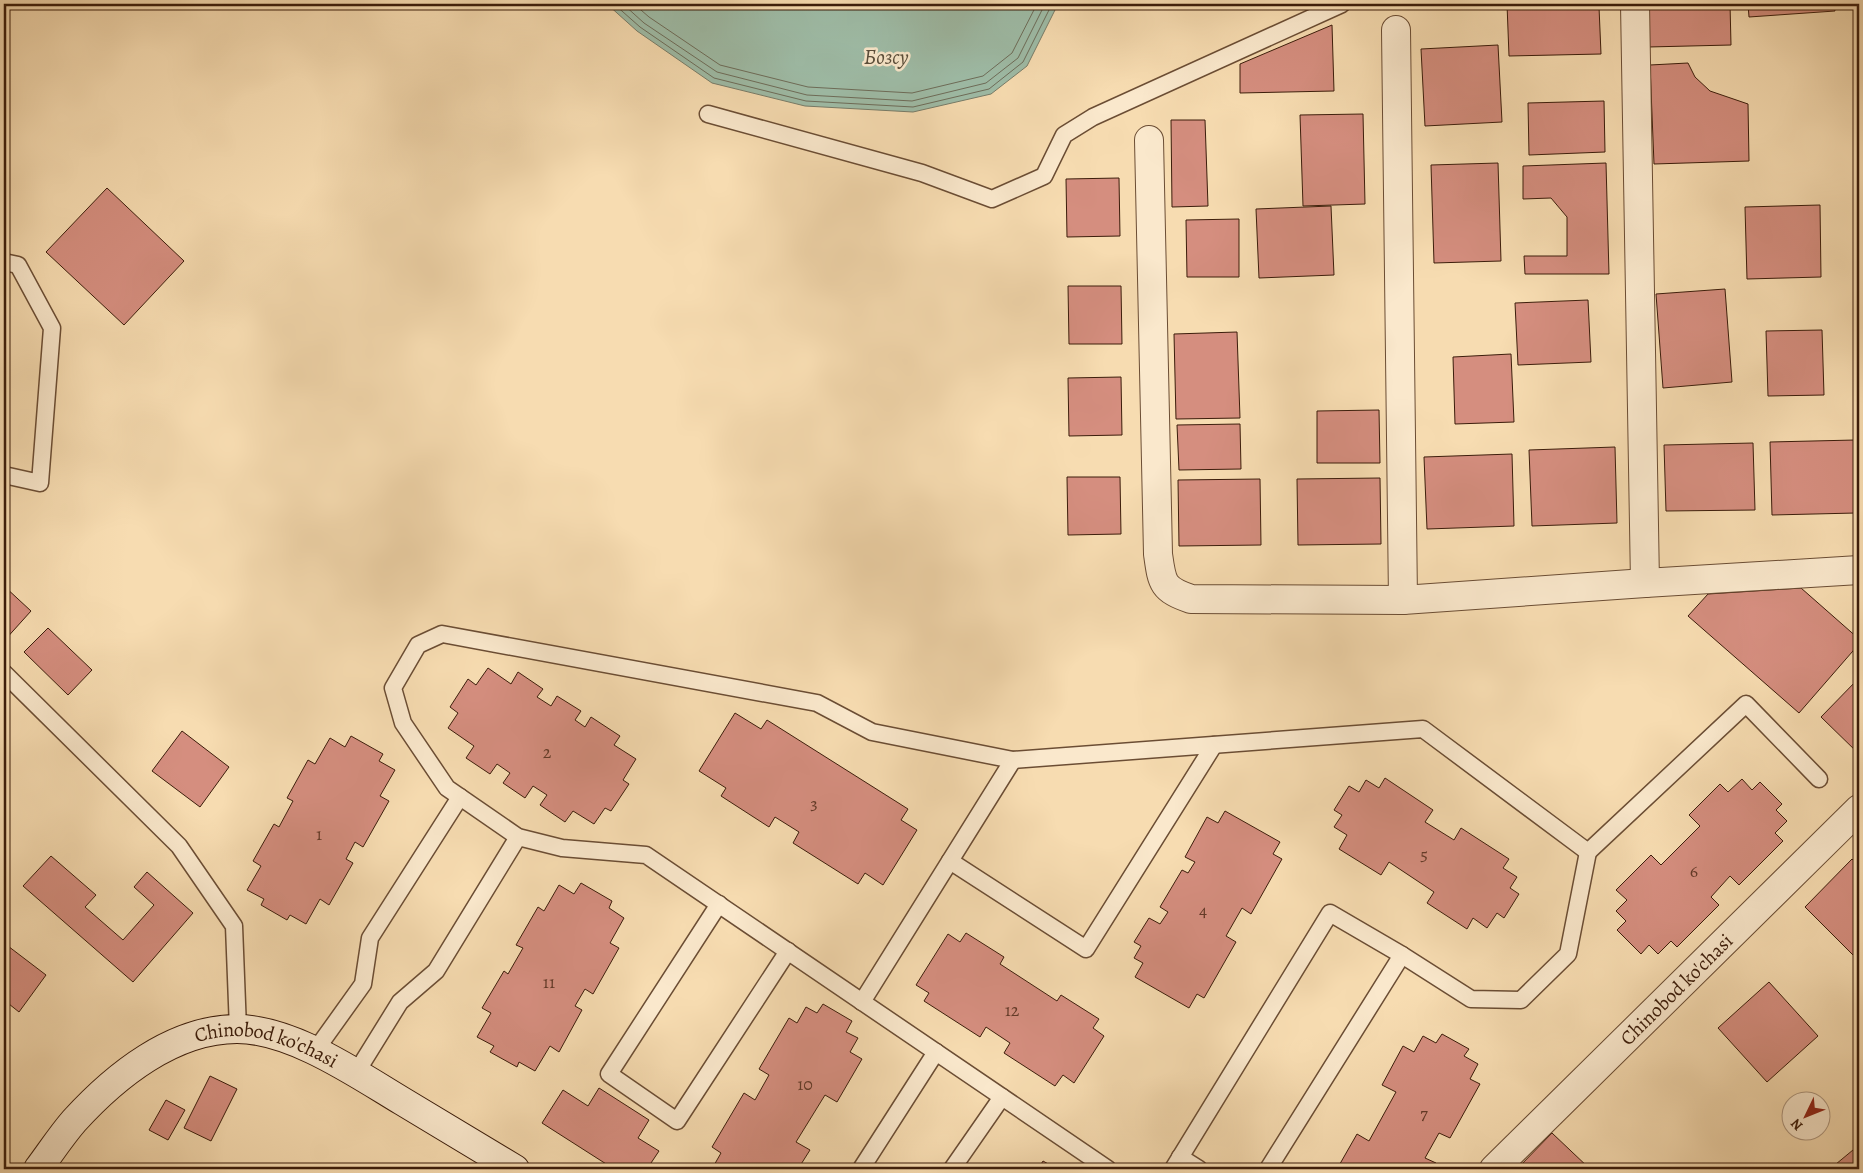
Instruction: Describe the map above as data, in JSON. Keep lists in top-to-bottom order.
{
  "streets": {
    "street": ["Chinobod ko'chasi"]
  },
  "water": ["Бозсу"],
  "house_numbers": [
    "2",
    "3",
    "1",
    "5",
    "6",
    "4",
    "11",
    "12",
    "10",
    "7"
  ],
  "north": "bottom left"
}
